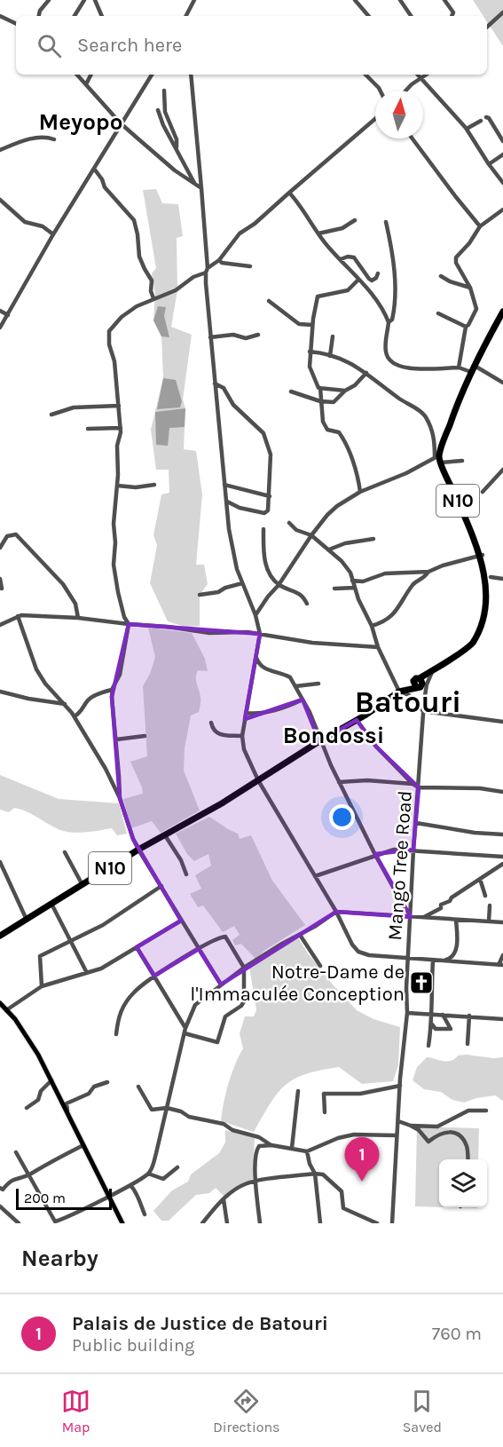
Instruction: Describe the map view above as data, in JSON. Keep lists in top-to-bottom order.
{
  "streets": {
    "highway": ["N10"],
    "street": ["Mango Tree Road"]
  },
  "crossings": [
    ["N10", "Mango Tree Road"]
  ],
  "districts": ["Meyopo", "Batouri", "Bondossi"],
  "places": {
    "church": ["Notre-Dame de l'Immaculée Conception"]
  },
  "scale_bar": "200 m",
  "north": "top",
  "page": {
    "search": "Search here",
    "pins": "1",
    "scale": "200 m",
    "heading": "Nearby",
    "list": [
      {
        "mark": "1",
        "name": "Palais de Justice de Batouri",
        "note": "Public building",
        "value": "760 m"
      }
    ],
    "nav": ["Map", "Directions", "Saved"]
  }
}
